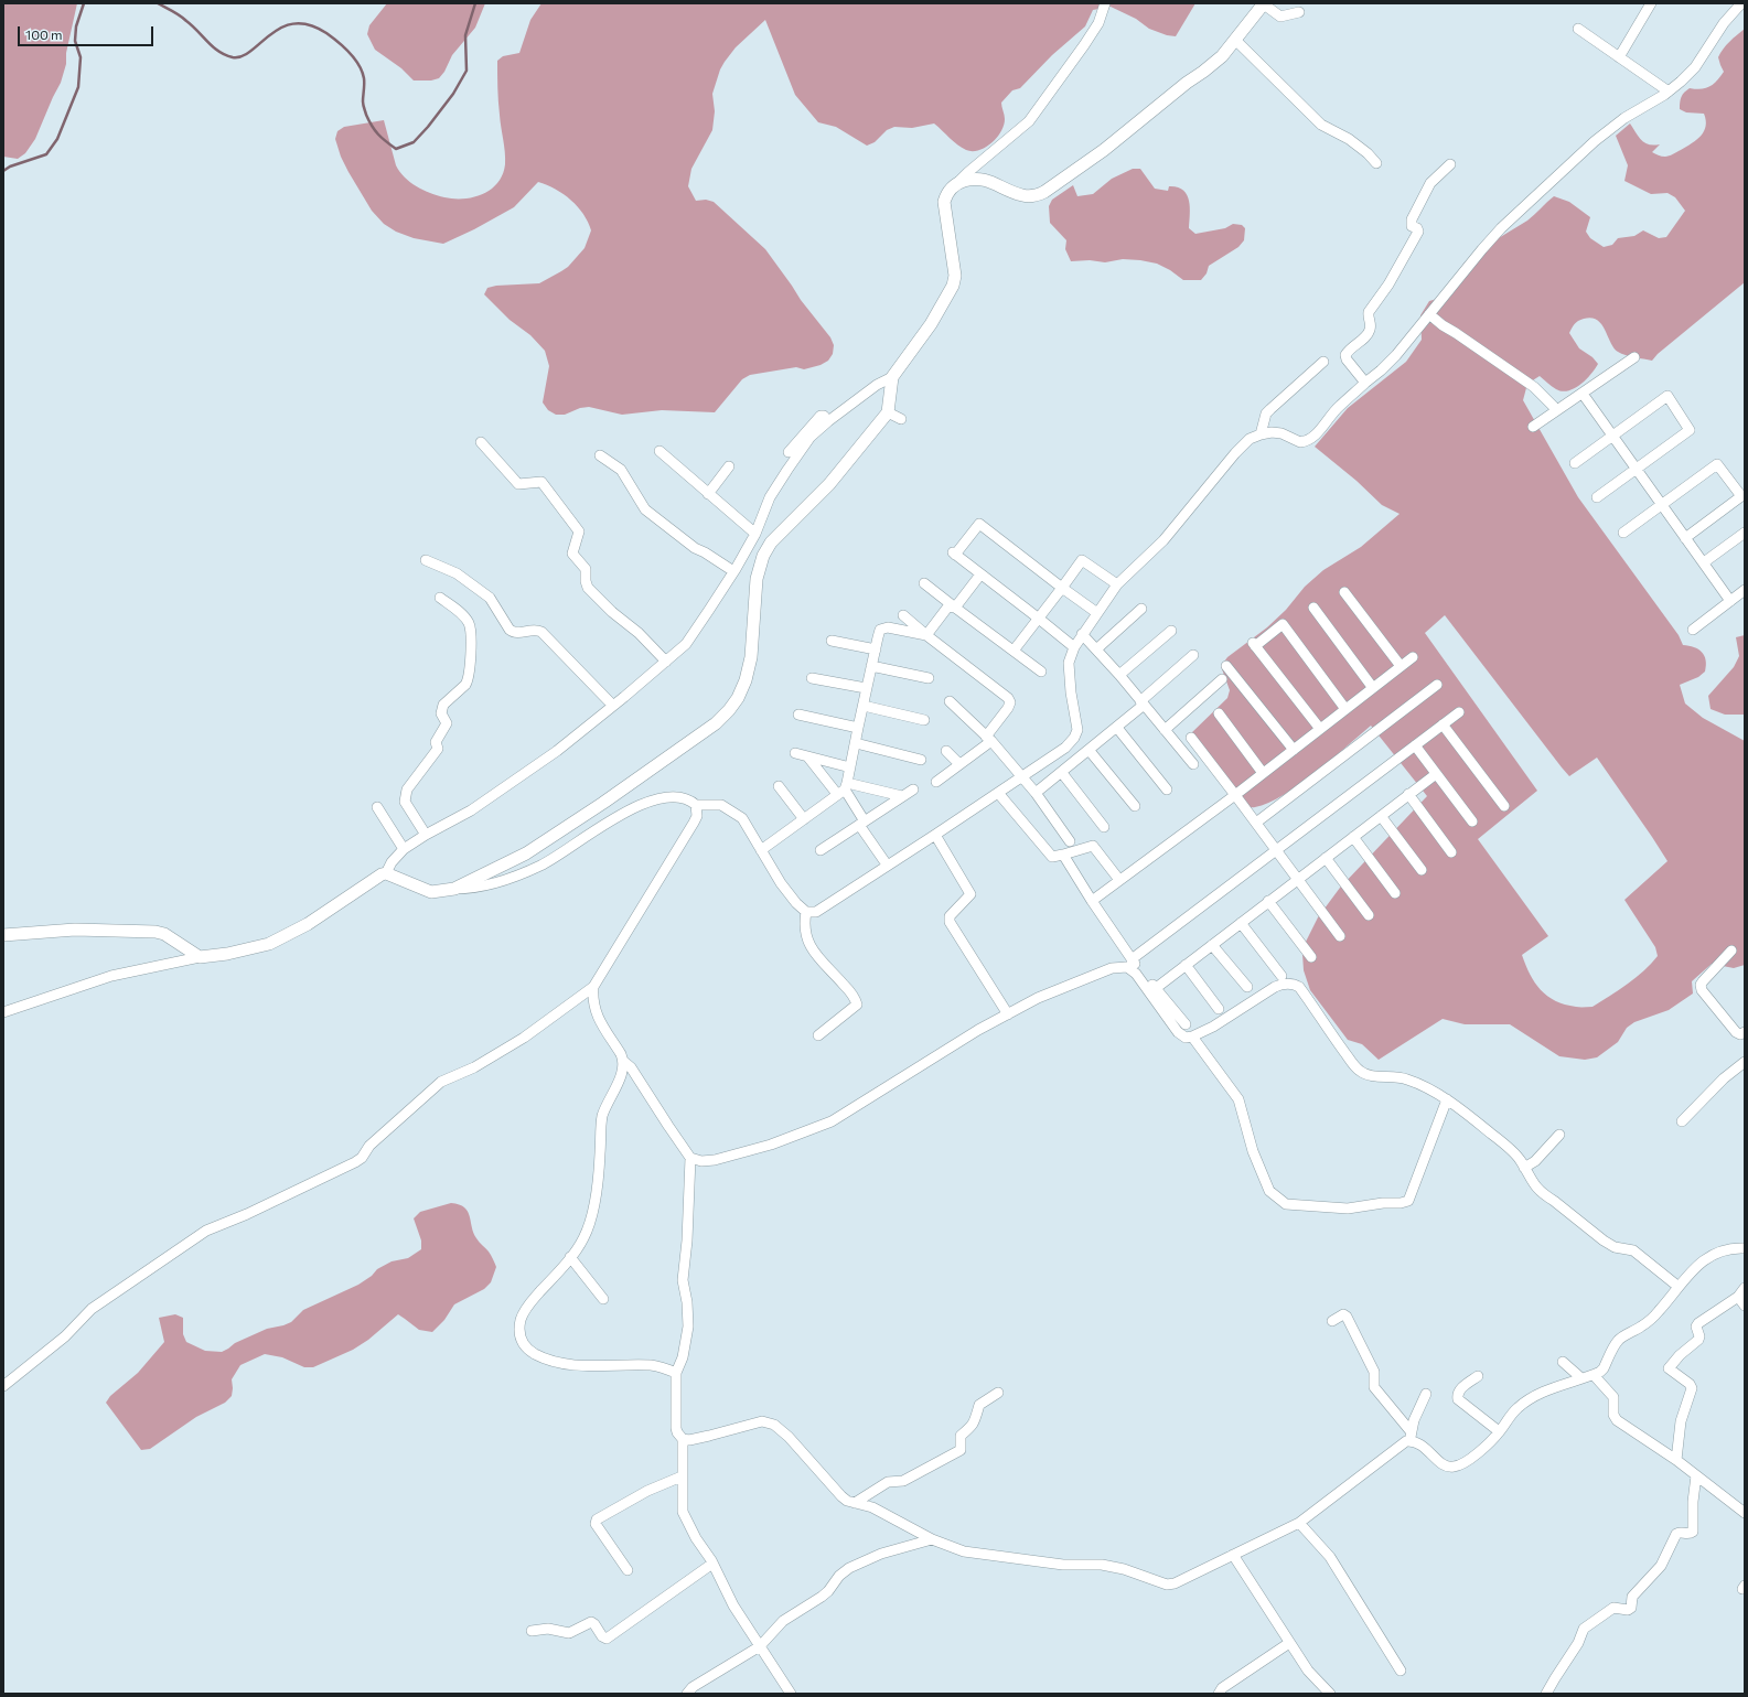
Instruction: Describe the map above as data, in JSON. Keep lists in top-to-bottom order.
{
  "scale_bar": "100 m"
}
